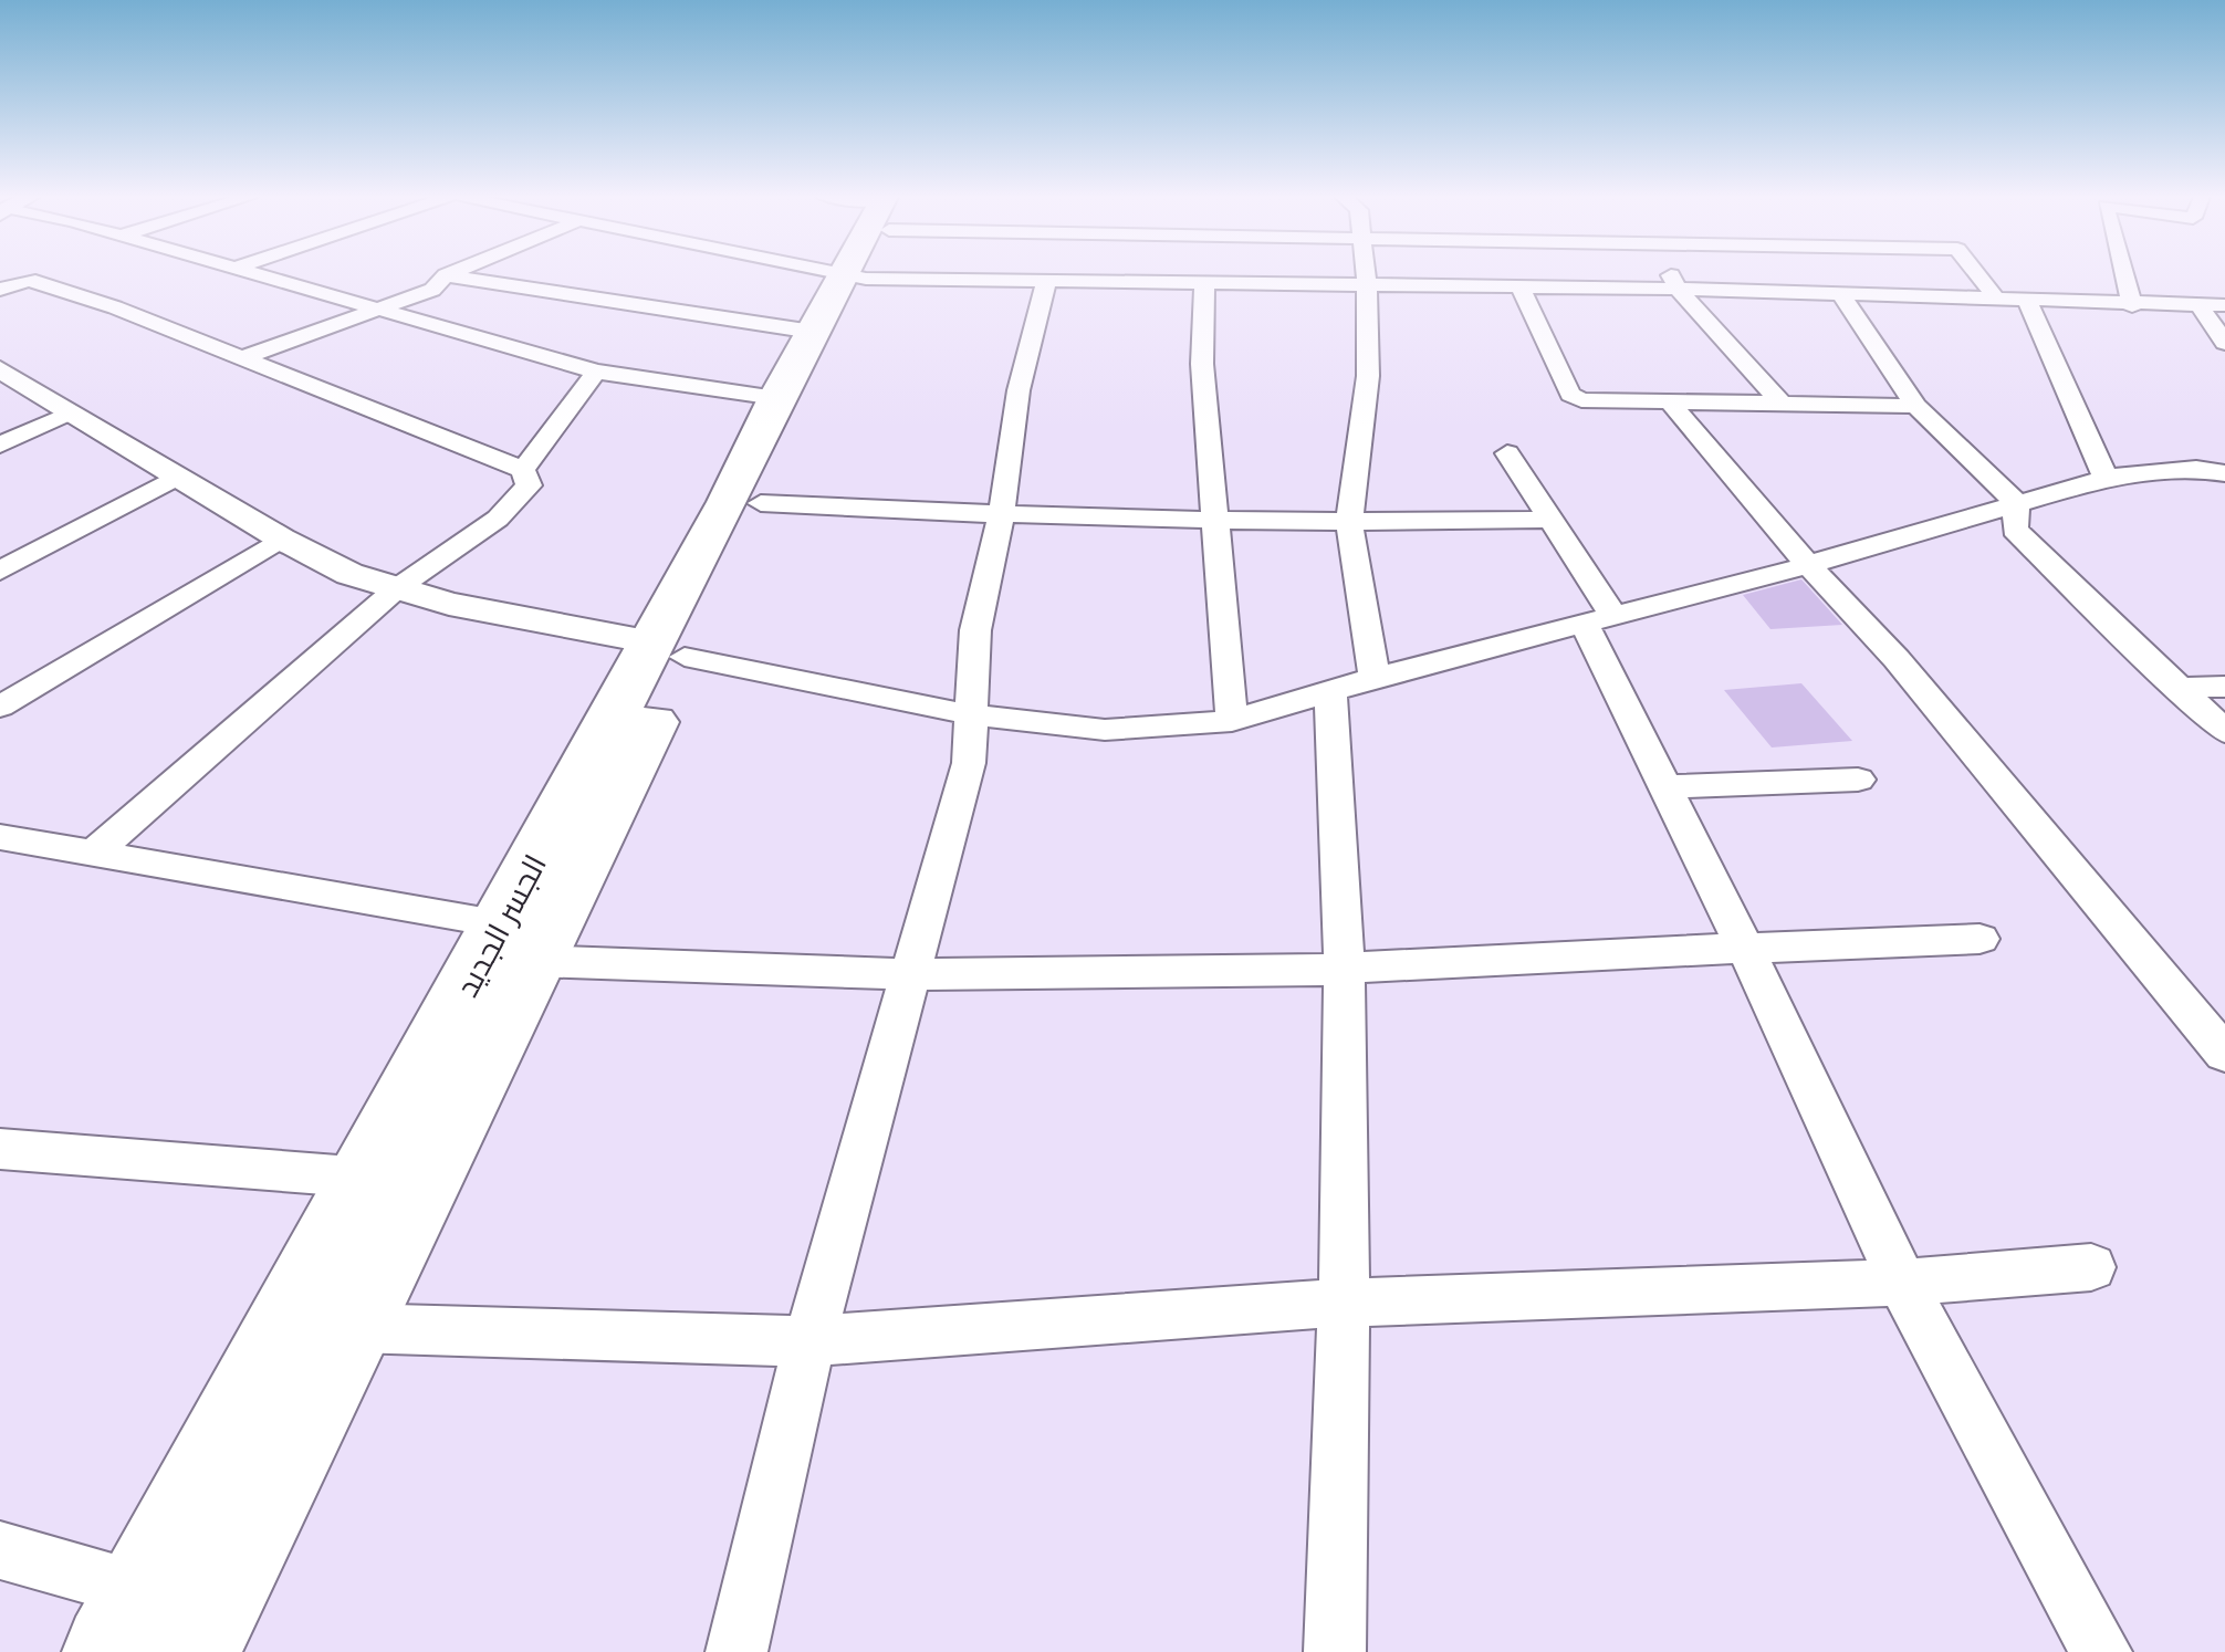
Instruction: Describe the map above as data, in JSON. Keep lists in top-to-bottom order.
{
  "streets": {
    "main road": ["الجسر الجديد"]
  }
}
